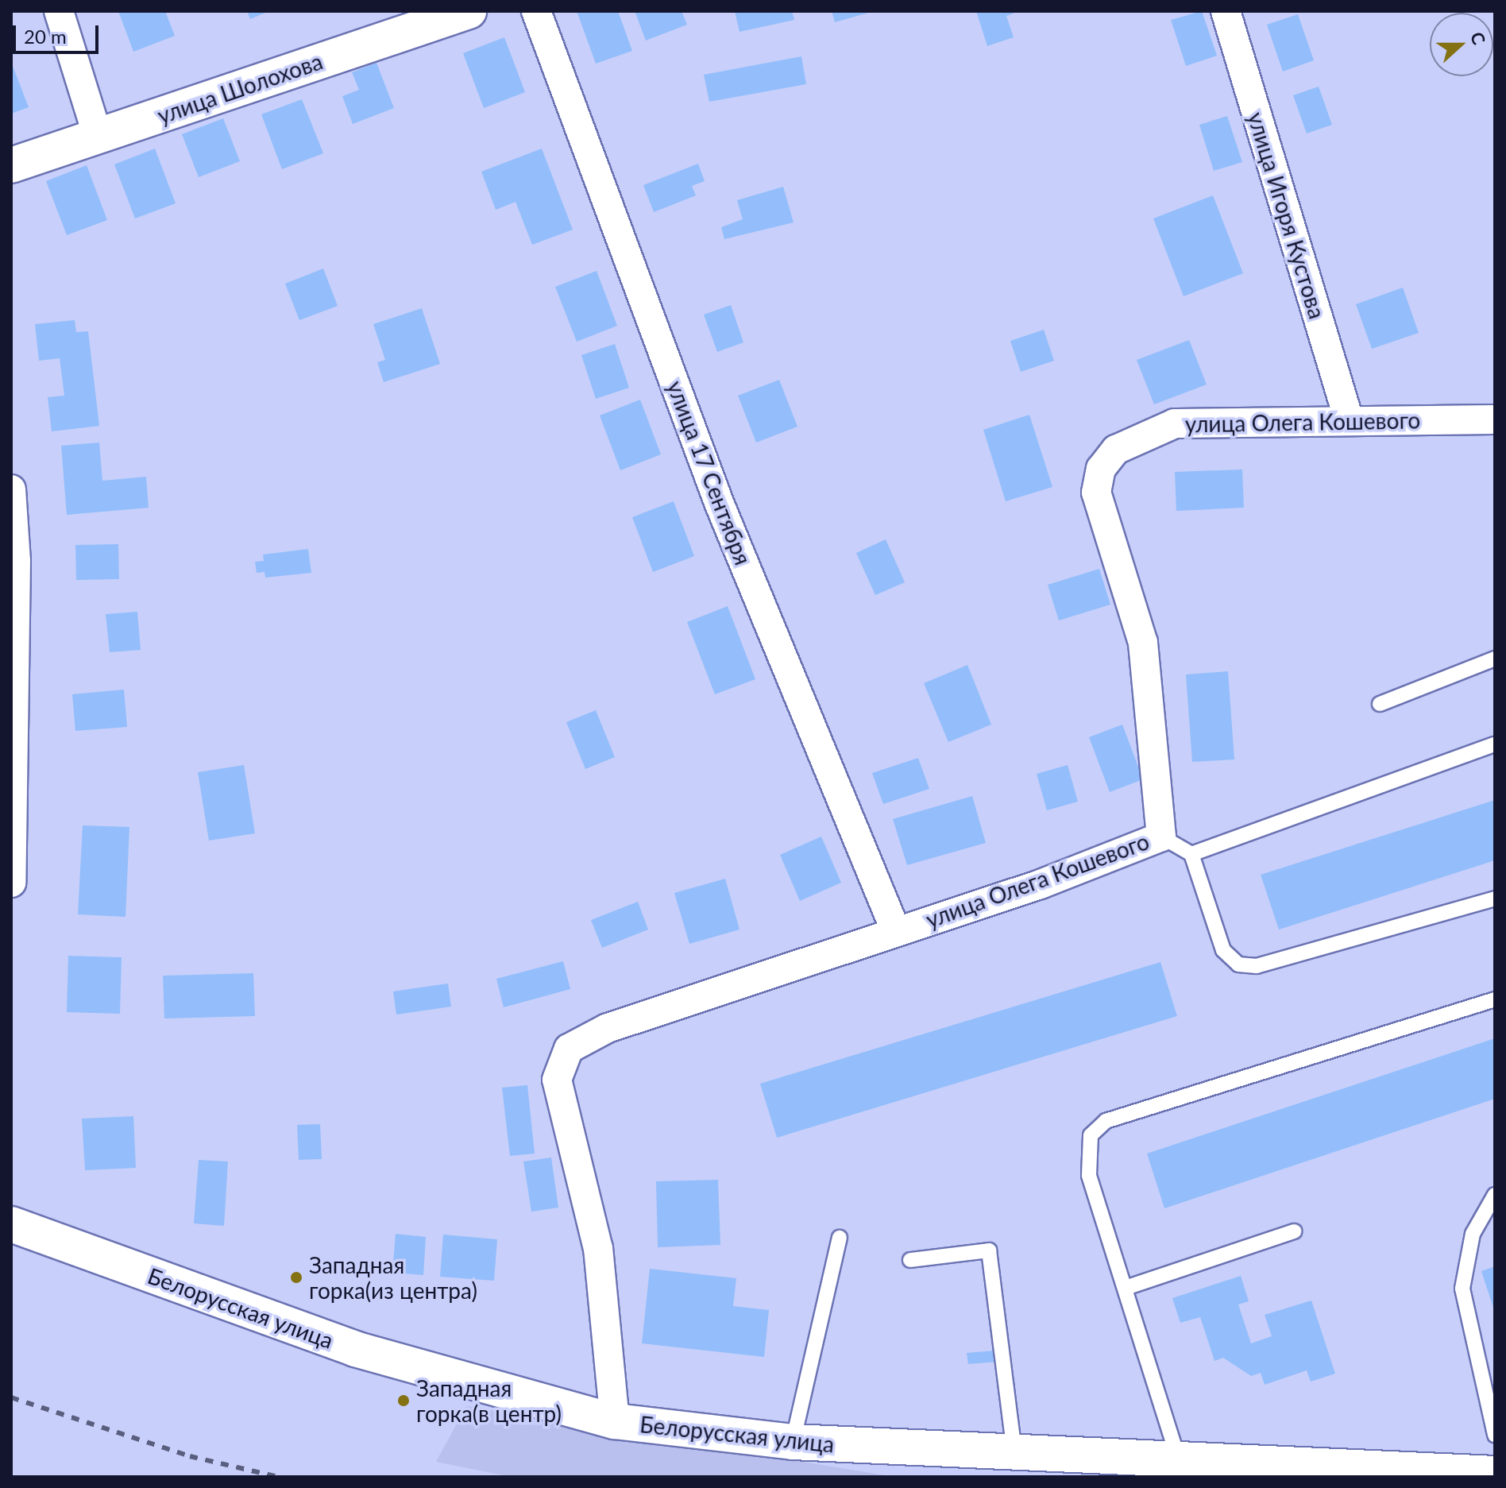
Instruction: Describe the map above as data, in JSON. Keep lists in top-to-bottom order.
{
  "streets": {
    "main road": ["улица Шолохова", "Белорусская улица"],
    "street": ["улица Игоря Кустова", "улица Олега Кошевого", "улица 17 Сентября"]
  },
  "crossings": [
    ["улица Игоря Кустова", "улица Олега Кошевого"],
    ["улица Олега Кошевого", "улица 17 Сентября"],
    ["улица Олега Кошевого", "Белорусская улица"]
  ],
  "places": ["Западная горка(из центра)", "Западная горка(в центр)"],
  "scale_bar": "20 m",
  "north": "right"
}
